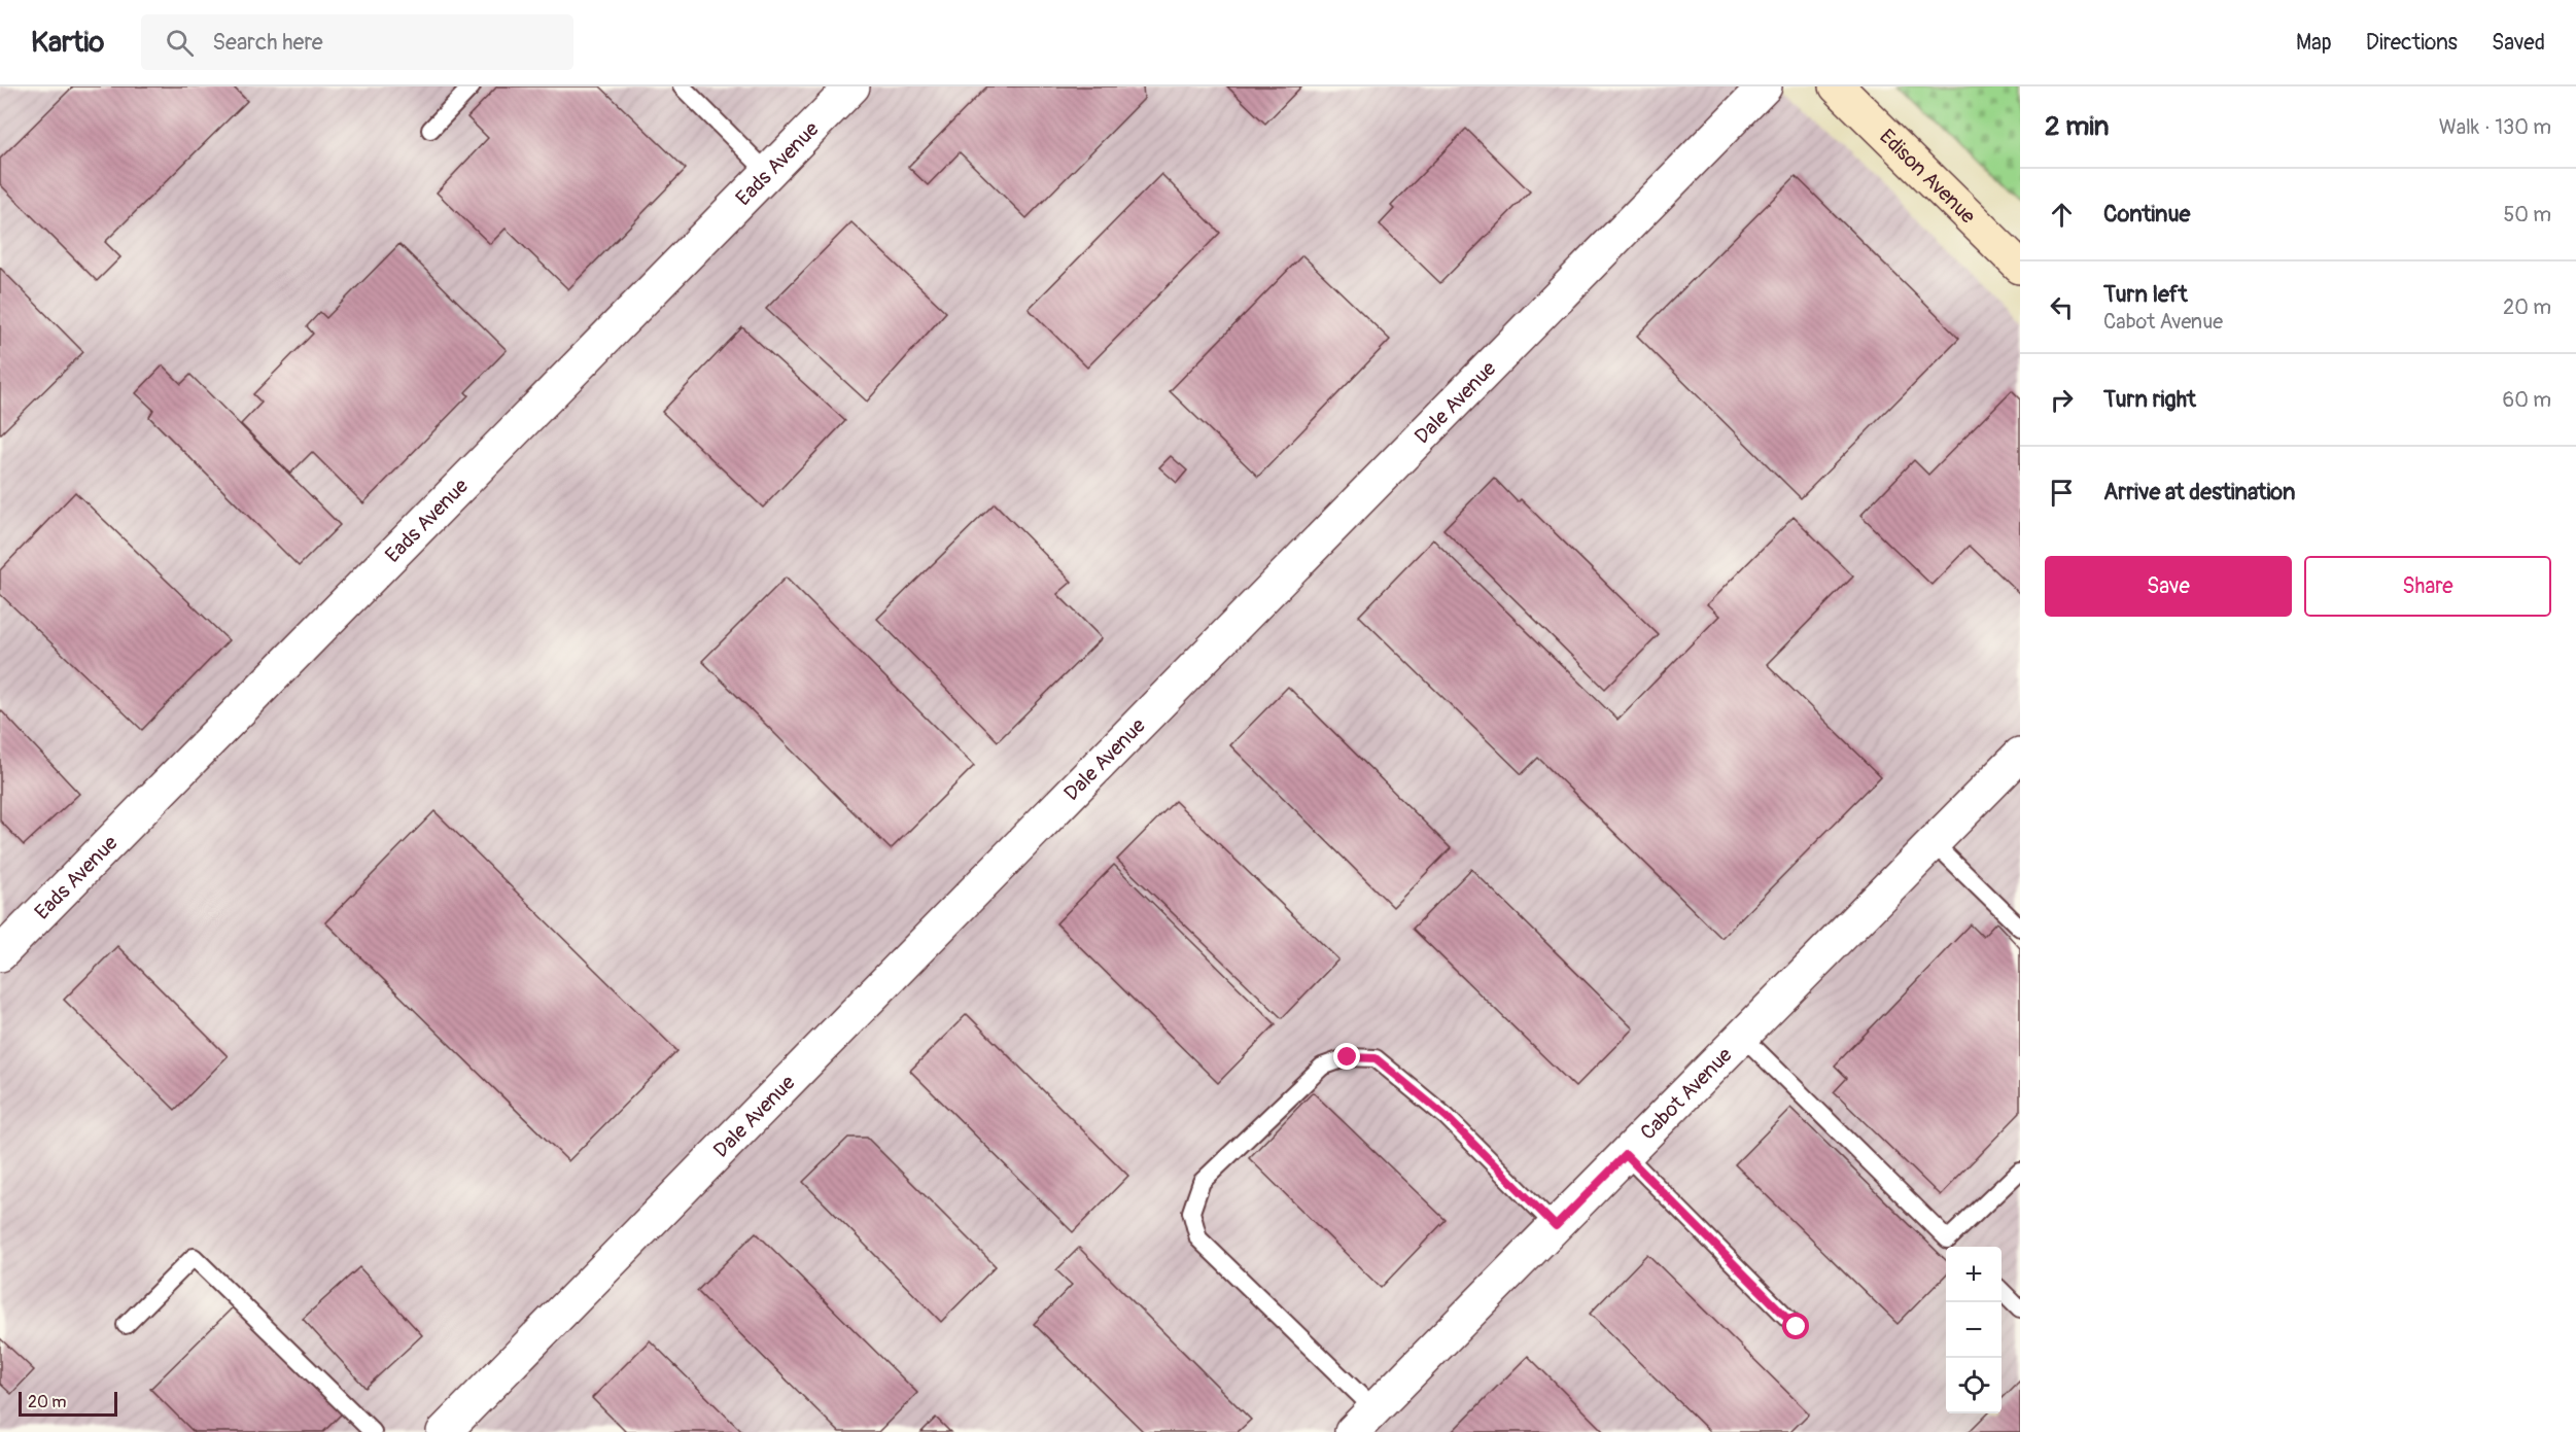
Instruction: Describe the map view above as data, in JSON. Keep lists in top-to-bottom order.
{
  "streets": {
    "street": [
      "Eads Avenue",
      "Edison Avenue",
      "Dale Avenue",
      "Cabot Avenue"
    ]
  },
  "scale_bar": "20 m",
  "page": {
    "header": "Kartio",
    "search": "Search here",
    "nav": ["Map", "Directions", "Saved"],
    "heading": ["2 min", "Walk · 130 m"],
    "list": [
      ["Continue", "50 m"],
      ["Turn left", "Cabot Avenue", "20 m"],
      ["Turn right", "60 m"],
      "Arrive at destination"
    ],
    "buttons": ["Save", "Share"],
    "map_buttons": ["+", "−"],
    "scale": "20 m"
  }
}
